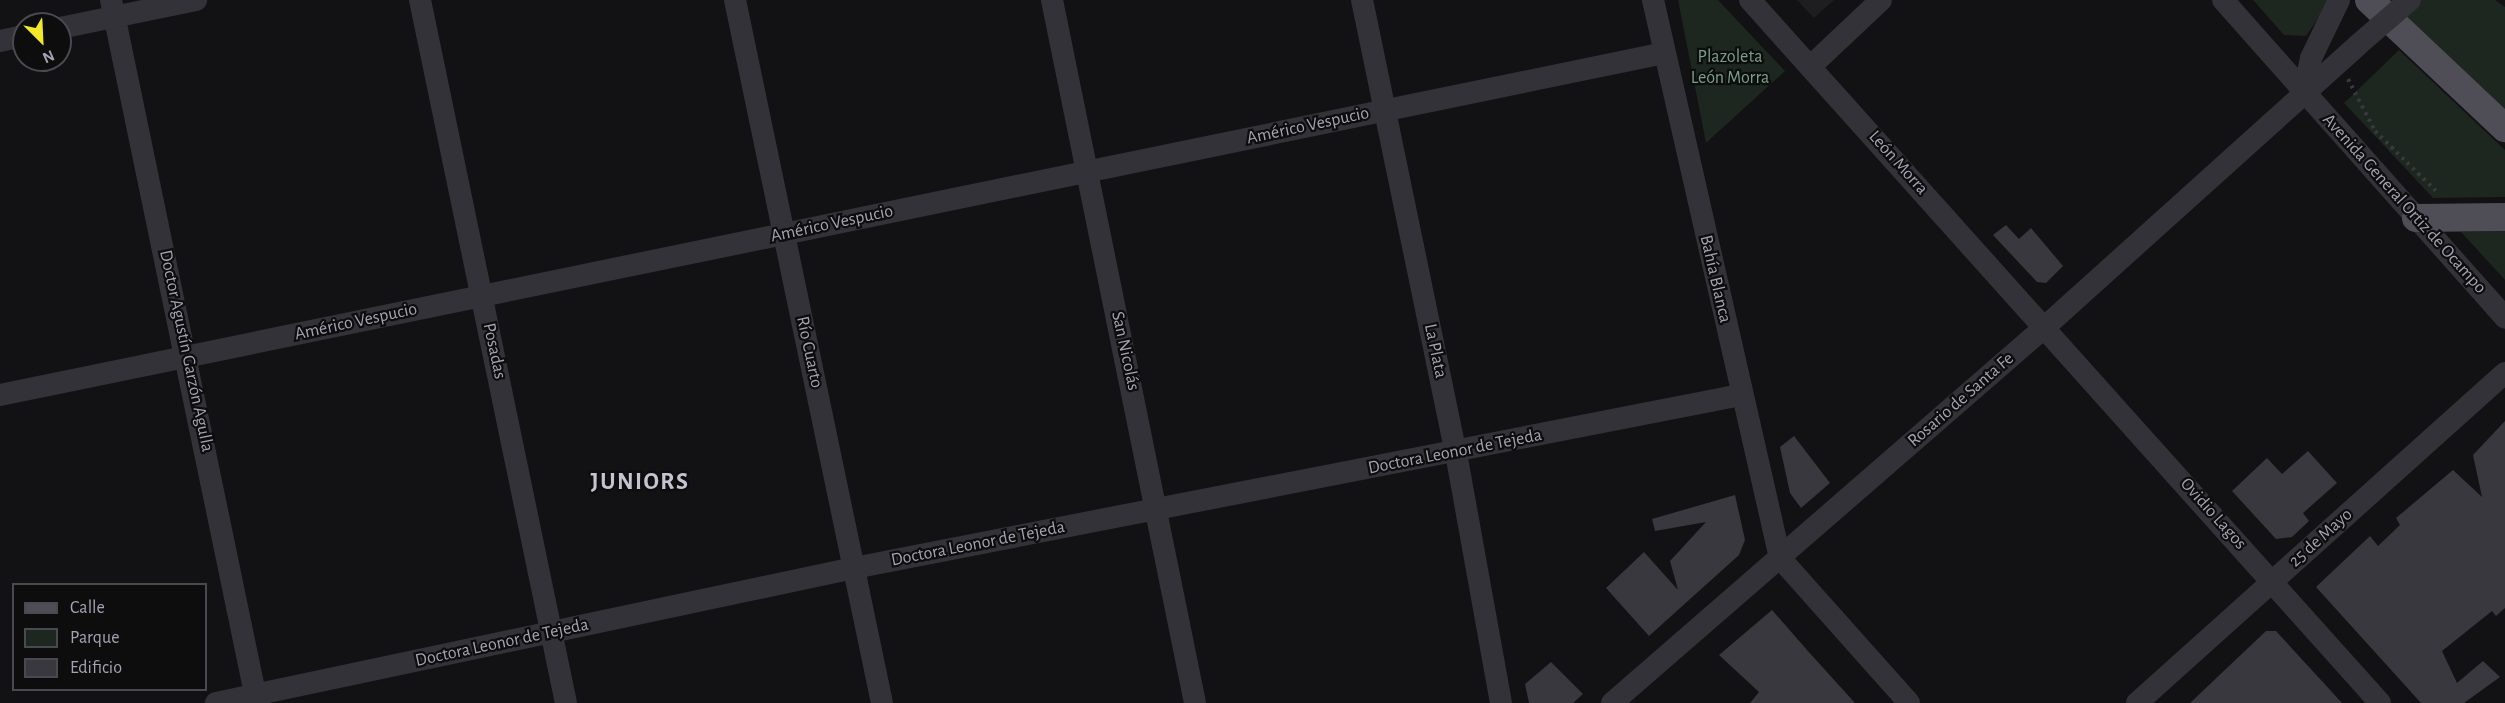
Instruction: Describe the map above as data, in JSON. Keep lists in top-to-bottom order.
{
  "streets": {
    "street": [
      "Américo Vespucio",
      "León Morra",
      "Avenida General Ortiz de Ocampo",
      "Bahía Blanca",
      "Doctor Agustín Garzón Agulla",
      "Posadas",
      "San Nicolás",
      "La Plata",
      "Río Cuarto",
      "Rosario de Santa Fe",
      "Doctora Leonor de Tejeda",
      "Ovidio Lagos",
      "25 de Mayo"
    ]
  },
  "crossings": [
    ["Américo Vespucio", "Bahía Blanca"],
    ["Américo Vespucio", "Doctor Agustín Garzón Agulla"],
    ["Américo Vespucio", "Posadas"],
    ["Américo Vespucio", "San Nicolás"],
    ["Américo Vespucio", "La Plata"],
    ["Américo Vespucio", "Río Cuarto"],
    ["León Morra", "Rosario de Santa Fe"],
    ["León Morra", "Ovidio Lagos"],
    ["Avenida General Ortiz de Ocampo", "Rosario de Santa Fe"],
    ["Bahía Blanca", "Rosario de Santa Fe"],
    ["Bahía Blanca", "Doctora Leonor de Tejeda"],
    ["Doctor Agustín Garzón Agulla", "Doctora Leonor de Tejeda"],
    ["Posadas", "Doctora Leonor de Tejeda"],
    ["San Nicolás", "Doctora Leonor de Tejeda"],
    ["La Plata", "Doctora Leonor de Tejeda"],
    ["Río Cuarto", "Doctora Leonor de Tejeda"],
    ["Rosario de Santa Fe", "Ovidio Lagos"],
    ["Ovidio Lagos", "25 de Mayo"]
  ],
  "districts": ["JUNIORS"],
  "parks": ["Plazoleta León Morra"],
  "legend": ["Calle", "Parque", "Edificio"],
  "north": "bottom right"
}
